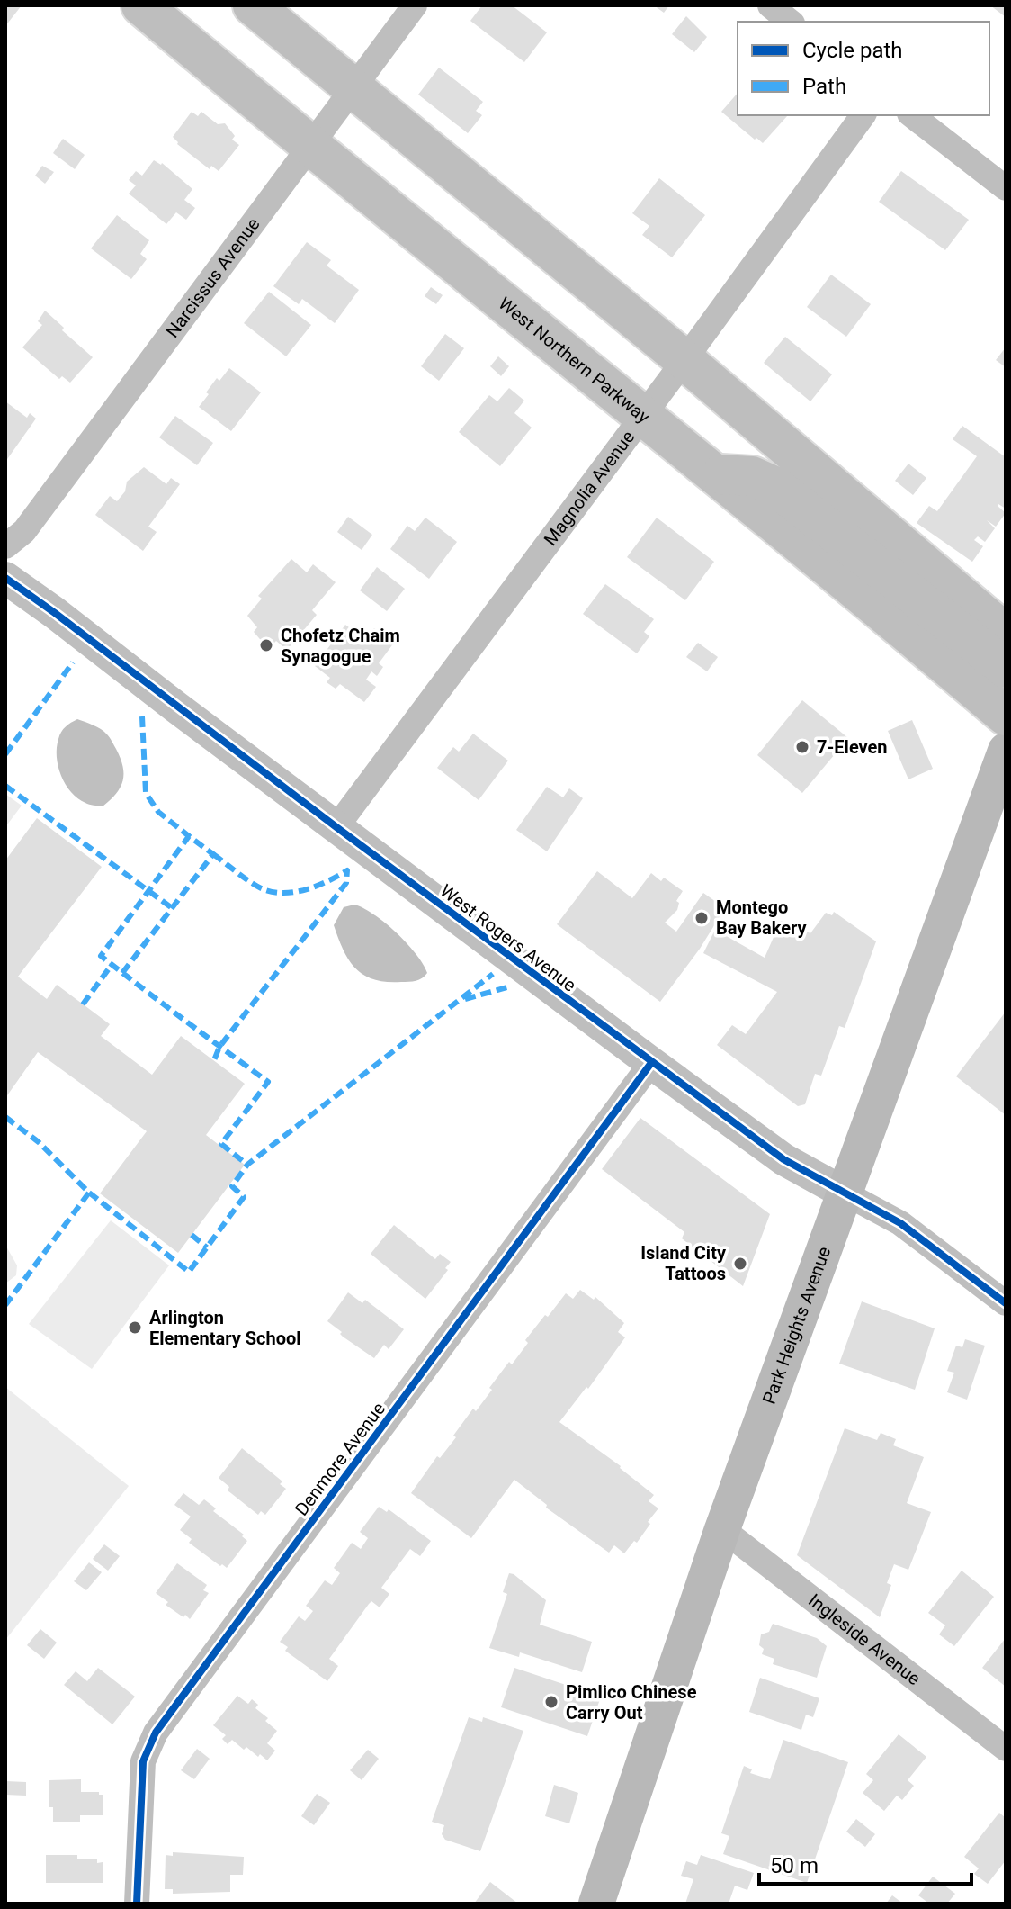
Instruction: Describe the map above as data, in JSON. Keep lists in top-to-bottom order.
{
  "streets": {
    "main road": ["West Northern Parkway", "Park Heights Avenue"],
    "street": [
      "Narcissus Avenue",
      "Magnolia Avenue",
      "West Rogers Avenue",
      "Denmore Avenue",
      "Ingleside Avenue"
    ]
  },
  "crossings": [
    ["Narcissus Avenue", "West Northern Parkway"],
    ["West Northern Parkway", "Magnolia Avenue"],
    ["Magnolia Avenue", "West Rogers Avenue"],
    ["West Rogers Avenue", "Park Heights Avenue"],
    ["West Rogers Avenue", "Denmore Avenue"],
    ["Park Heights Avenue", "Ingleside Avenue"]
  ],
  "places": [
    "Chofetz Chaim Synagogue",
    "7-Eleven",
    "Montego Bay Bakery",
    "Island City Tattoos",
    "Arlington Elementary School",
    "Pimlico Chinese Carry Out"
  ],
  "legend": ["Cycle path", "Path"],
  "scale_bar": "50 m"
}
